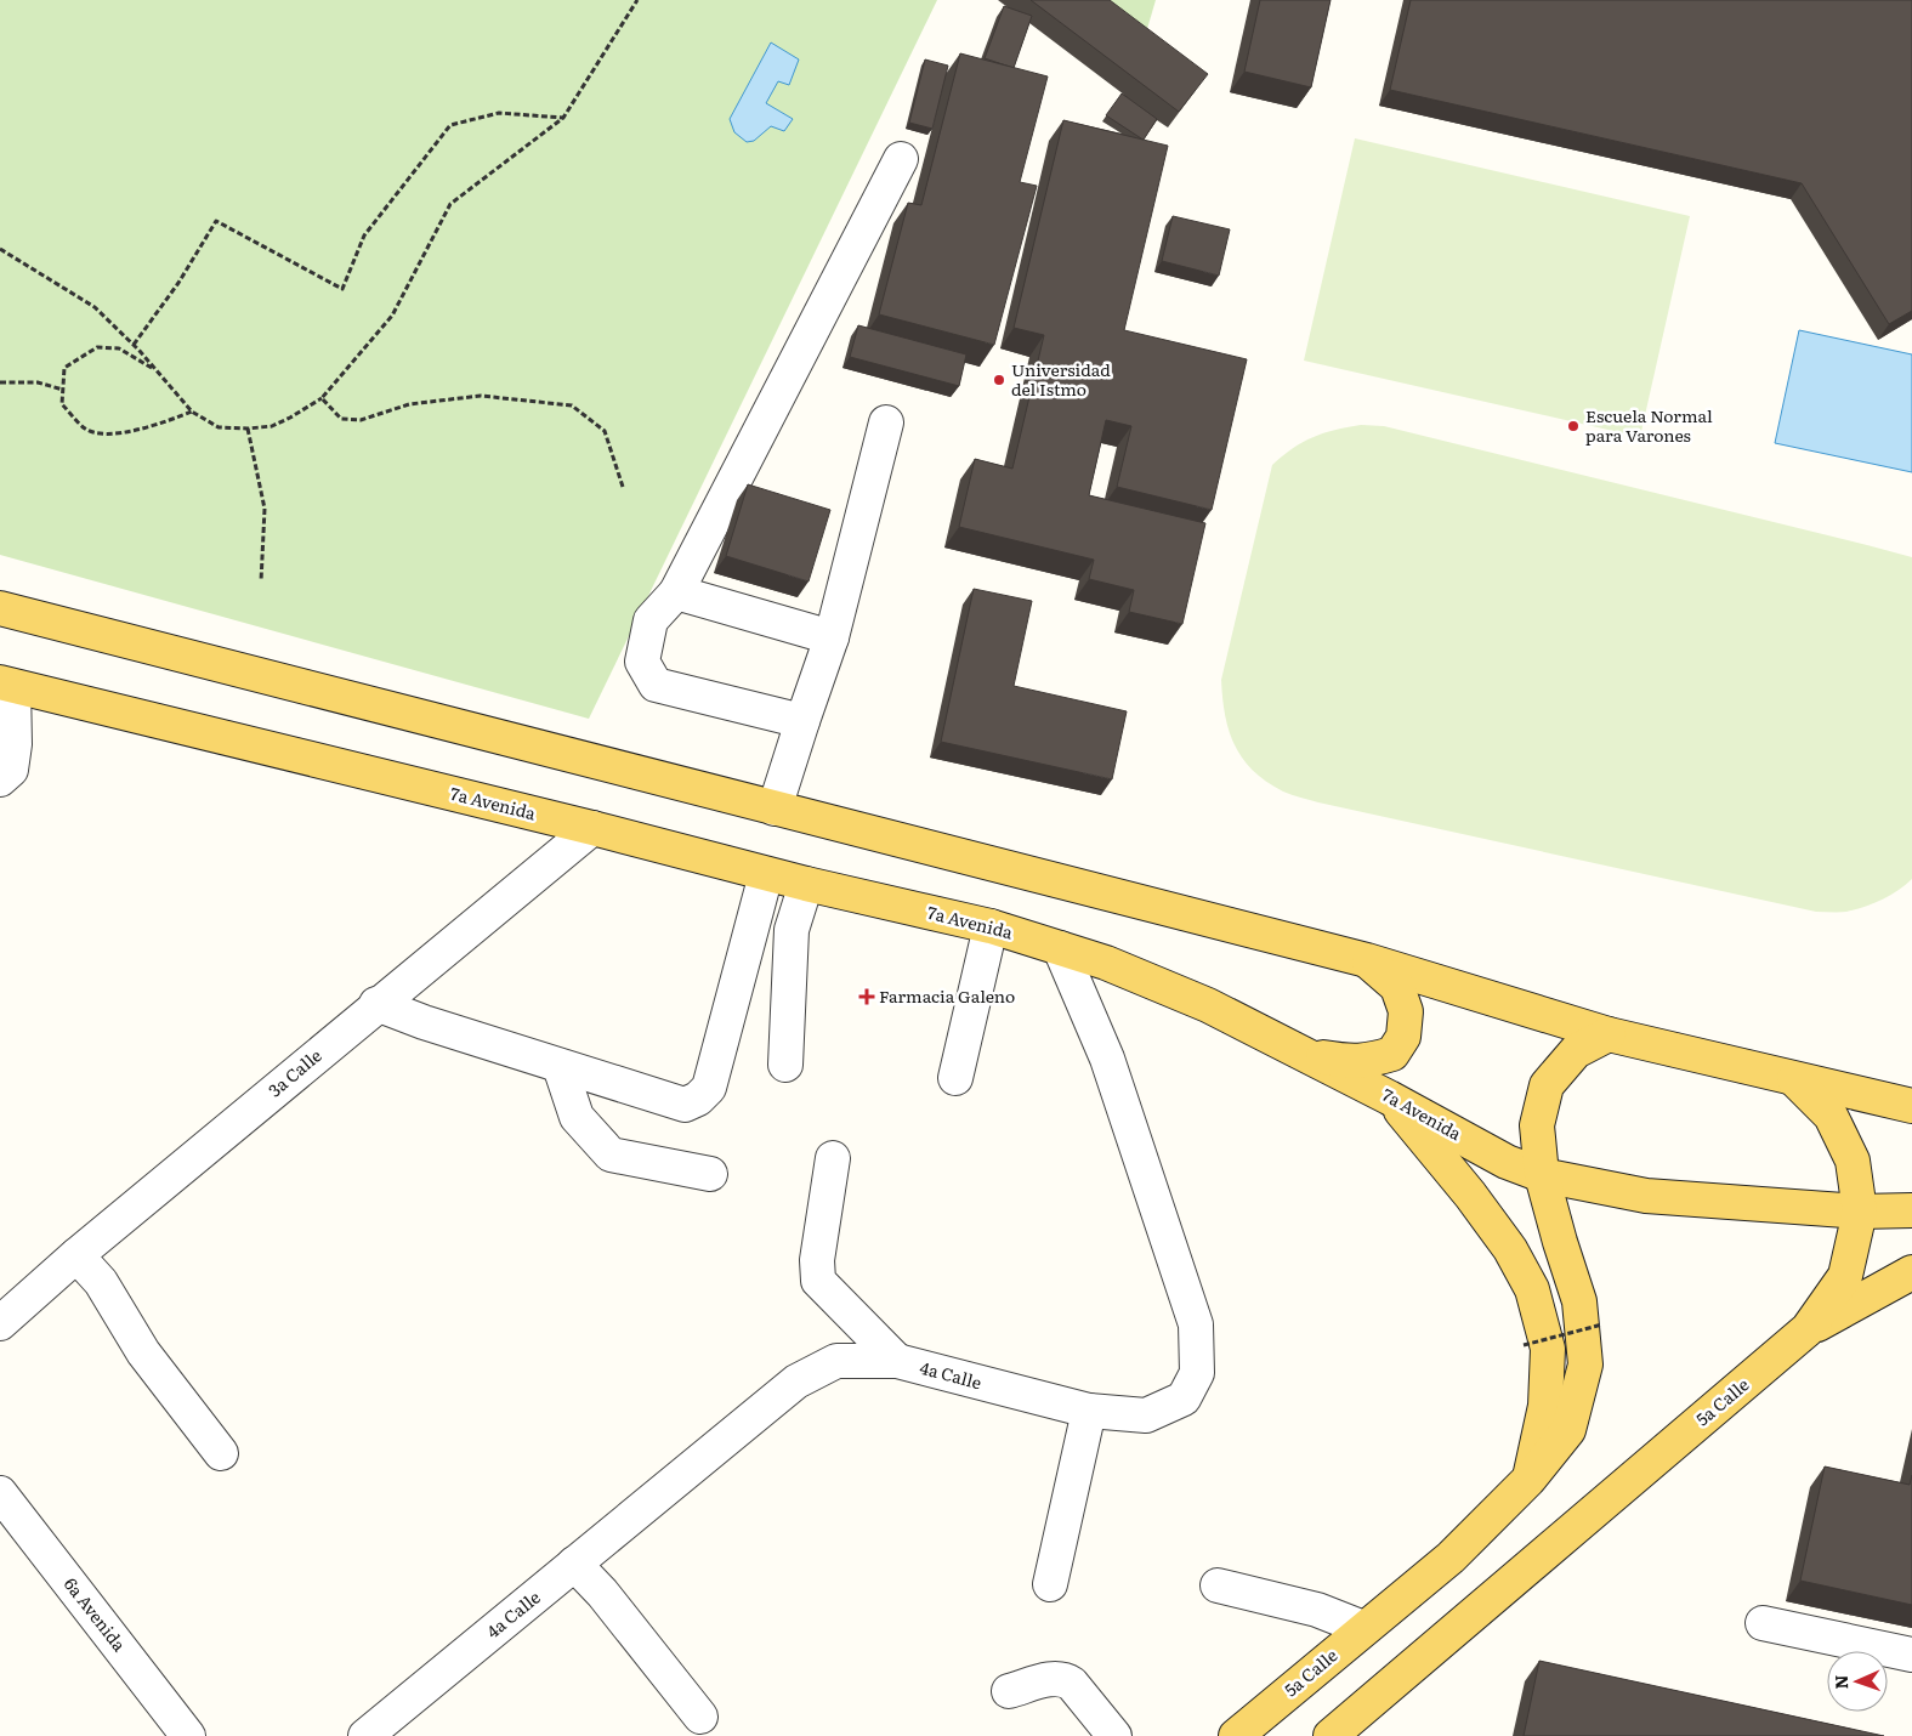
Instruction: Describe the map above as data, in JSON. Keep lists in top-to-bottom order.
{
  "streets": {
    "main road": ["7a Avenida", "5a Calle"],
    "street": ["3a Calle", "4a Calle", "6a Avenida"]
  },
  "crossings": [
    ["7a Avenida", "3a Calle"],
    ["7a Avenida", "4a Calle"],
    ["7a Avenida", "5a Calle"]
  ],
  "places": {
    "other": ["Universidad del Istmo", "Escuela Normal para Varones"],
    "health": ["Farmacia Galeno"]
  },
  "north": "left"
}
